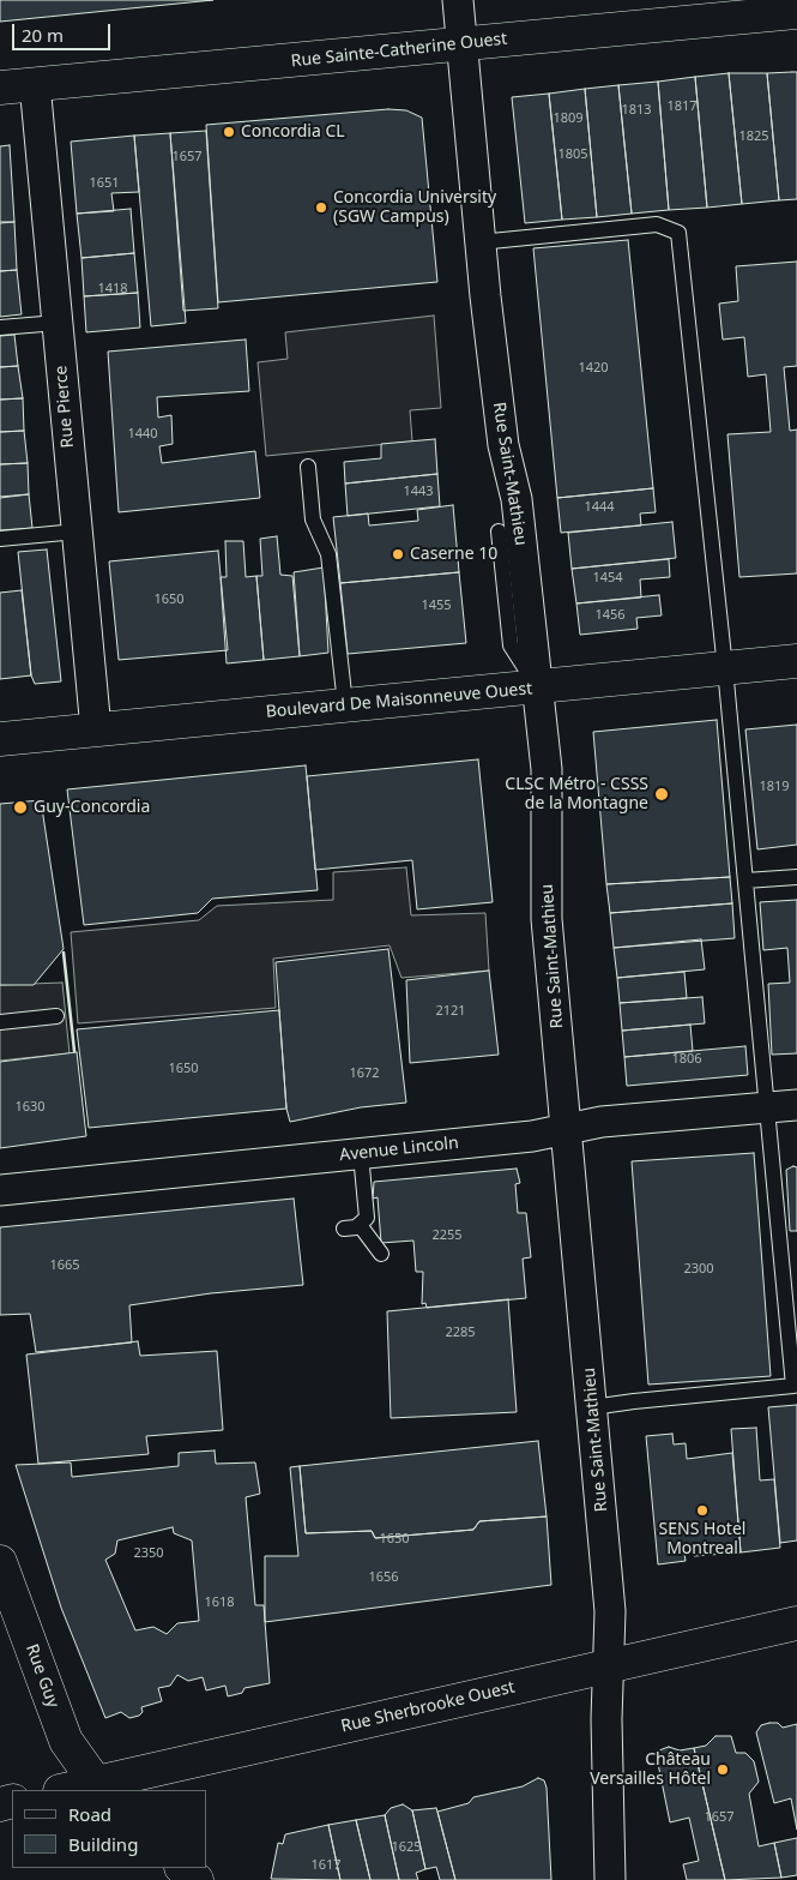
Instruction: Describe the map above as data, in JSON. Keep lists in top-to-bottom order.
{
  "streets": {
    "street": [
      "Rue Sainte-Catherine Ouest",
      "Rue Pierce",
      "Rue Saint-Mathieu",
      "Boulevard De Maisonneuve Ouest",
      "Avenue Lincoln",
      "Rue Guy",
      "Rue Sherbrooke Ouest"
    ]
  },
  "crossings": [
    ["Rue Sainte-Catherine Ouest", "Rue Pierce"],
    ["Rue Sainte-Catherine Ouest", "Rue Saint-Mathieu"],
    ["Rue Pierce", "Boulevard De Maisonneuve Ouest"],
    ["Rue Saint-Mathieu", "Boulevard De Maisonneuve Ouest"],
    ["Rue Saint-Mathieu", "Avenue Lincoln"],
    ["Rue Saint-Mathieu", "Rue Sherbrooke Ouest"],
    ["Rue Guy", "Rue Sherbrooke Ouest"]
  ],
  "places": [
    "Concordia CL",
    "Concordia University (SGW Campus)",
    "Caserne 10",
    "CLSC Métro - CSSS de la Montagne",
    "Guy-Concordia",
    "SENS Hotel Montreal",
    "Château Versailles Hôtel"
  ],
  "house_numbers": [
    "1817",
    "1813",
    "1809",
    "1825",
    "1805",
    "1657",
    "1651",
    "1418",
    "1420",
    "1440",
    "1443",
    "1444",
    "1454",
    "1650",
    "1455",
    "1456",
    "1819",
    "2121",
    "1806",
    "1650",
    "1672",
    "1630",
    "2255",
    "1665",
    "2300",
    "2285",
    "1650",
    "2350",
    "1656",
    "1618",
    "1657",
    "1625",
    "1617"
  ],
  "legend": ["Road", "Building"],
  "scale_bar": "20 m"
}
